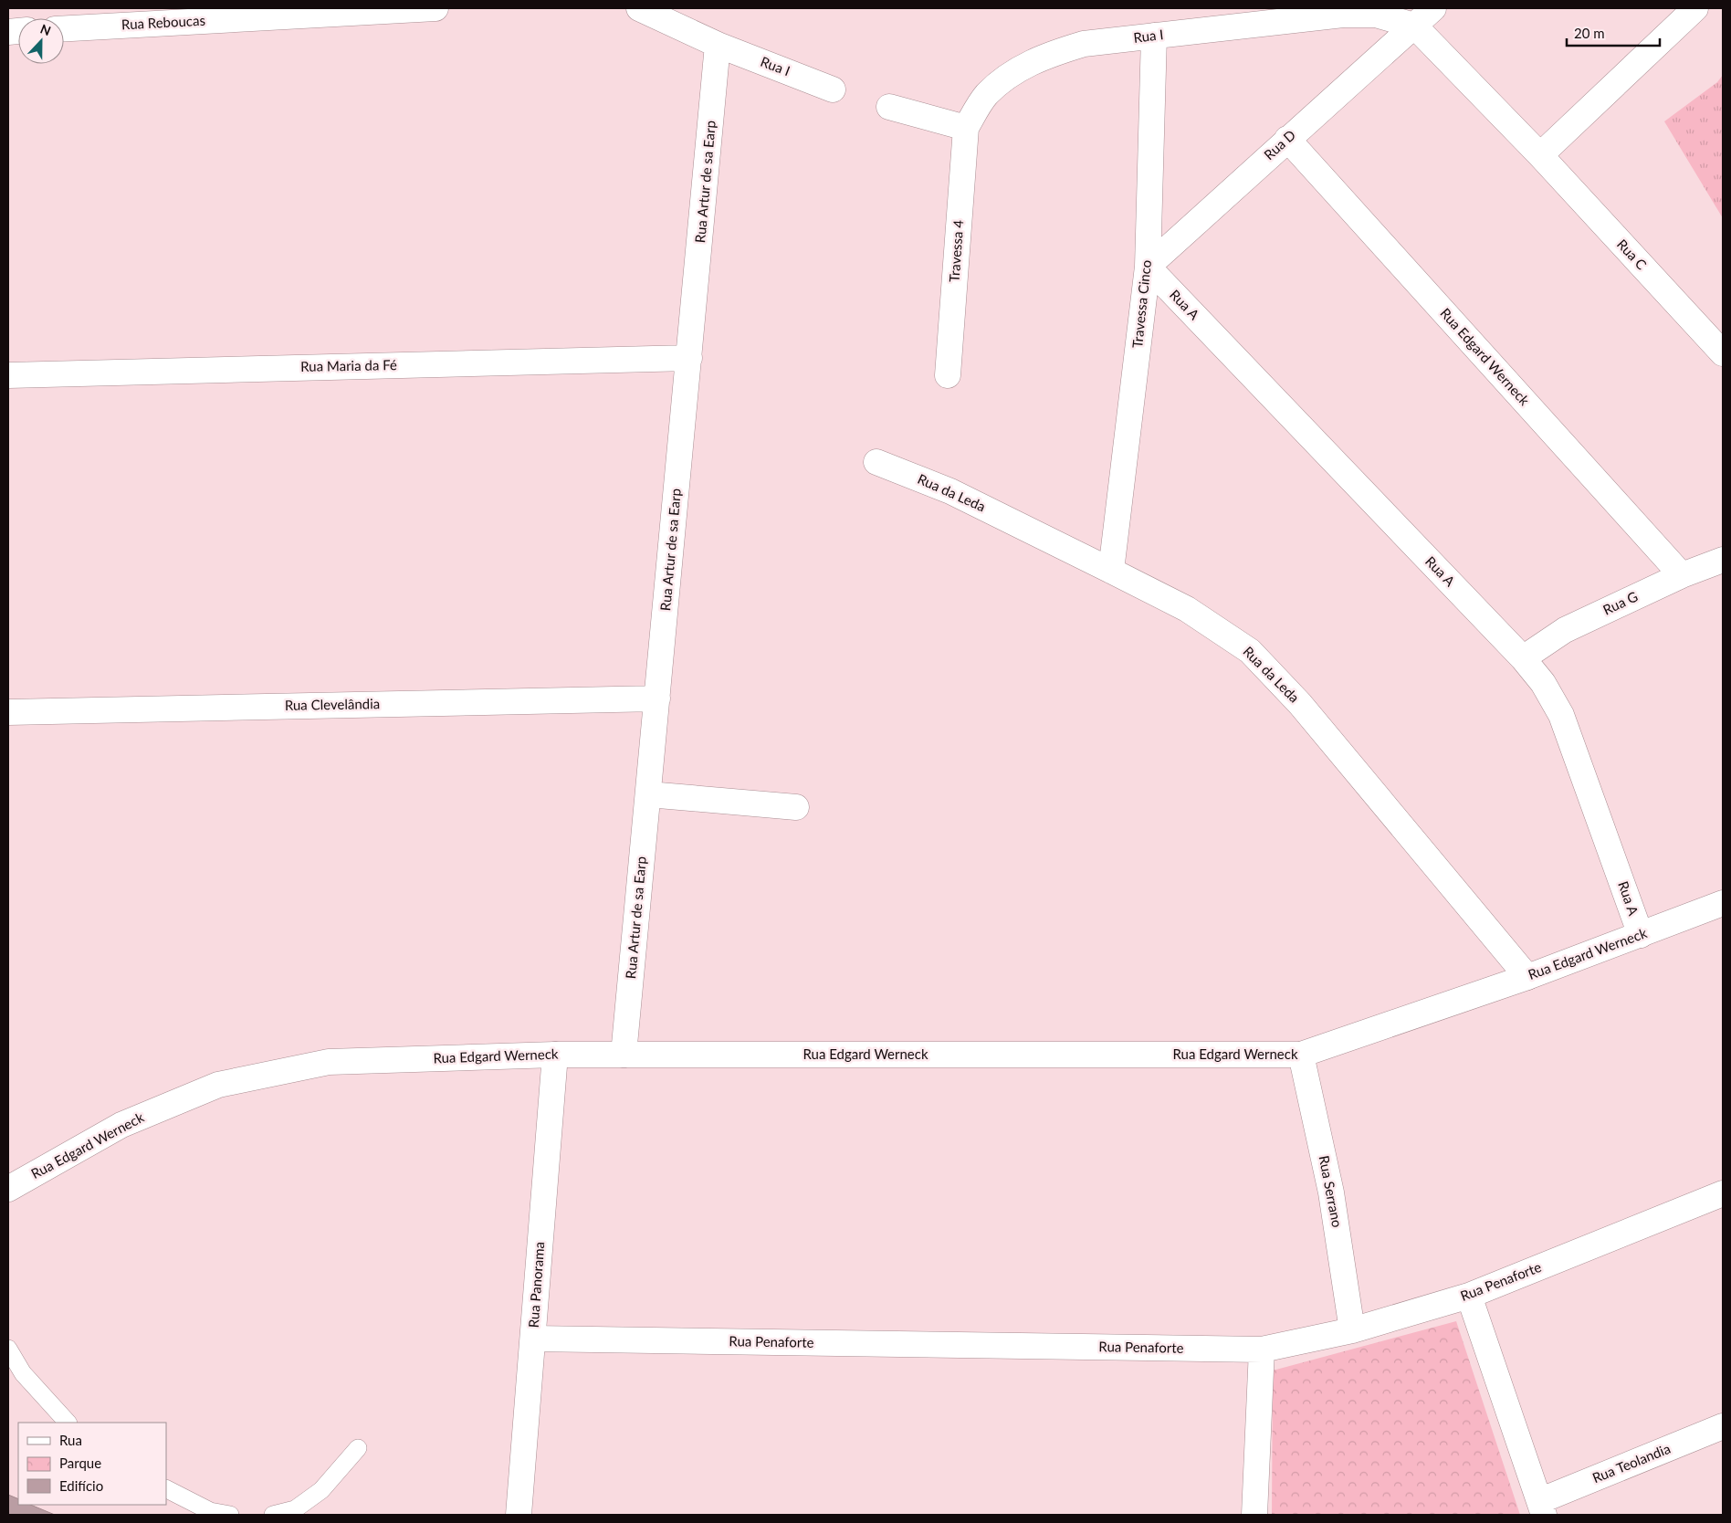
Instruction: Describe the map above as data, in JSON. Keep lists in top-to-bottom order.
{
  "streets": {
    "street": [
      "Rua Reboucas",
      "Rua I",
      "Rua D",
      "Rua Artur de sa Earp",
      "Travessa 4",
      "Rua C",
      "Travessa Cinco",
      "Rua A",
      "Rua Edgard Werneck",
      "Rua Maria da Fé",
      "Rua da Leda",
      "Rua G",
      "Rua Clevelândia",
      "Rua Serrano",
      "Rua Penaforte",
      "Rua Panorama",
      "Rua Teolandia"
    ]
  },
  "crossings": [
    ["Rua I", "Rua D"],
    ["Rua I", "Rua Artur de sa Earp"],
    ["Rua I", "Travessa 4"],
    ["Rua I", "Rua C"],
    ["Rua I", "Travessa Cinco"],
    ["Rua D", "Rua C"],
    ["Rua D", "Travessa Cinco"],
    ["Rua D", "Rua A"],
    ["Rua D", "Rua Edgard Werneck"],
    ["Rua Artur de sa Earp", "Rua Edgard Werneck"],
    ["Rua Artur de sa Earp", "Rua Maria da Fé"],
    ["Rua Artur de sa Earp", "Rua Clevelândia"],
    ["Travessa Cinco", "Rua A"],
    ["Travessa Cinco", "Rua da Leda"],
    ["Rua A", "Rua Edgard Werneck"],
    ["Rua A", "Rua G"],
    ["Rua Edgard Werneck", "Rua da Leda"],
    ["Rua Edgard Werneck", "Rua G"],
    ["Rua Edgard Werneck", "Rua Serrano"],
    ["Rua Edgard Werneck", "Rua Panorama"],
    ["Rua Serrano", "Rua Penaforte"],
    ["Rua Penaforte", "Rua Panorama"]
  ],
  "legend": ["Rua", "Parque", "Edifício"],
  "scale_bar": "20 m",
  "north": "top"
}
